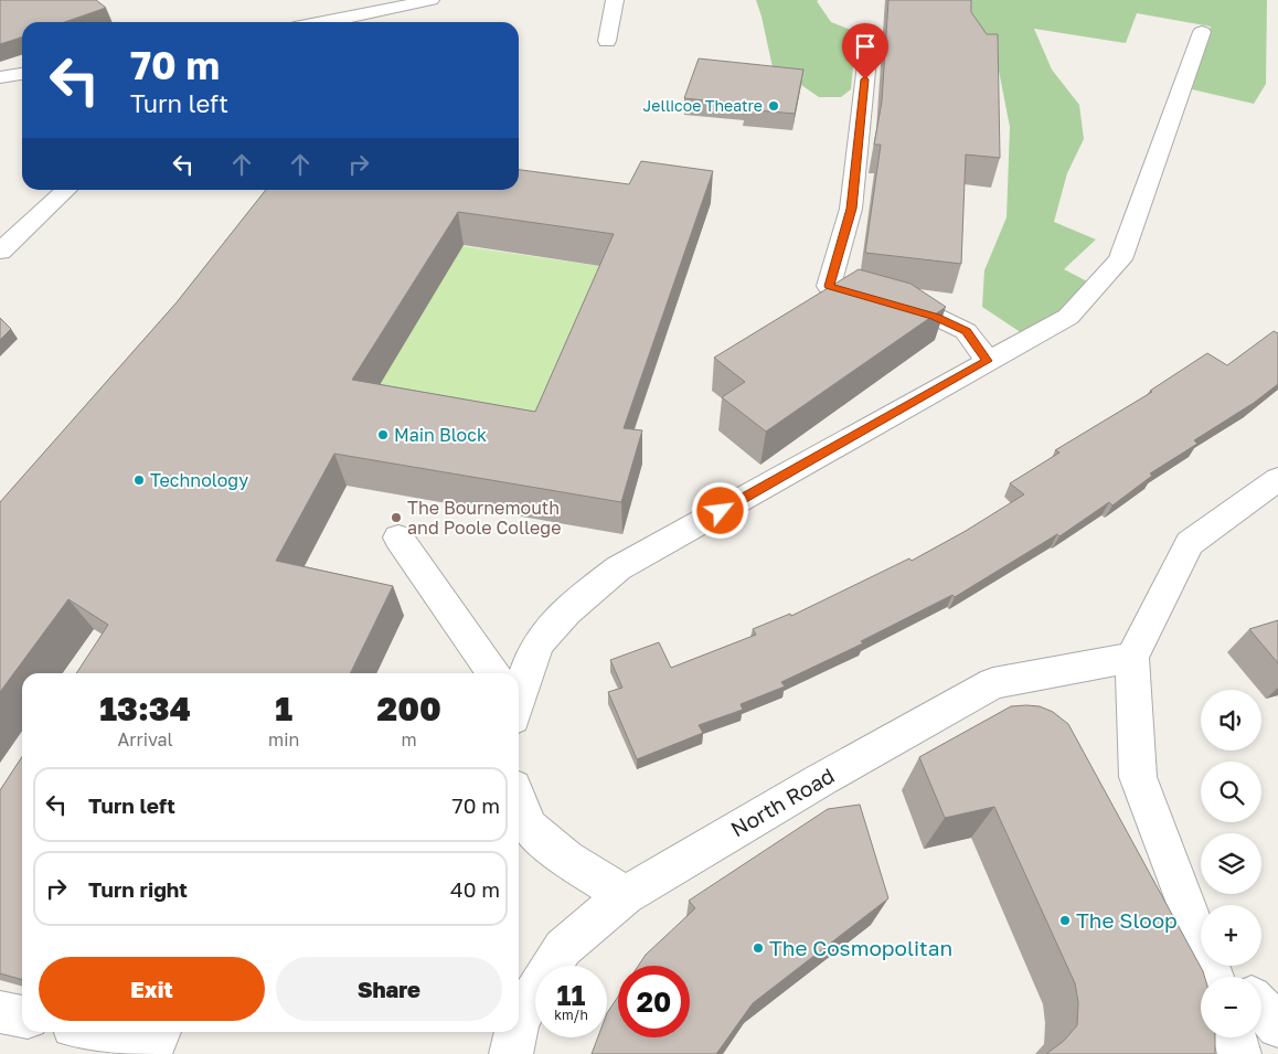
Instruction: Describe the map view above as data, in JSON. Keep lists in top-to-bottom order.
{
  "streets": {
    "street": ["North Road"]
  },
  "places": [
    "Jellicoe Theatre",
    "Main Block",
    "Technology",
    "The Bournemouth and Poole College",
    "The Sloop",
    "The Cosmopolitan"
  ],
  "page": {
    "turn": ["70 m", "Turn left"],
    "eta": [
      "13:34",
      "Arrival",
      "1",
      "min",
      "200",
      "m"
    ],
    "map_buttons": ["+", "−"],
    "list": [
      {
        "name": "Turn left",
        "value": "70 m"
      },
      {
        "name": "Turn right",
        "value": "40 m"
      }
    ],
    "buttons": ["Exit", "Share"],
    "speed": "11 km/h",
    "limit": "20"
  }
}
